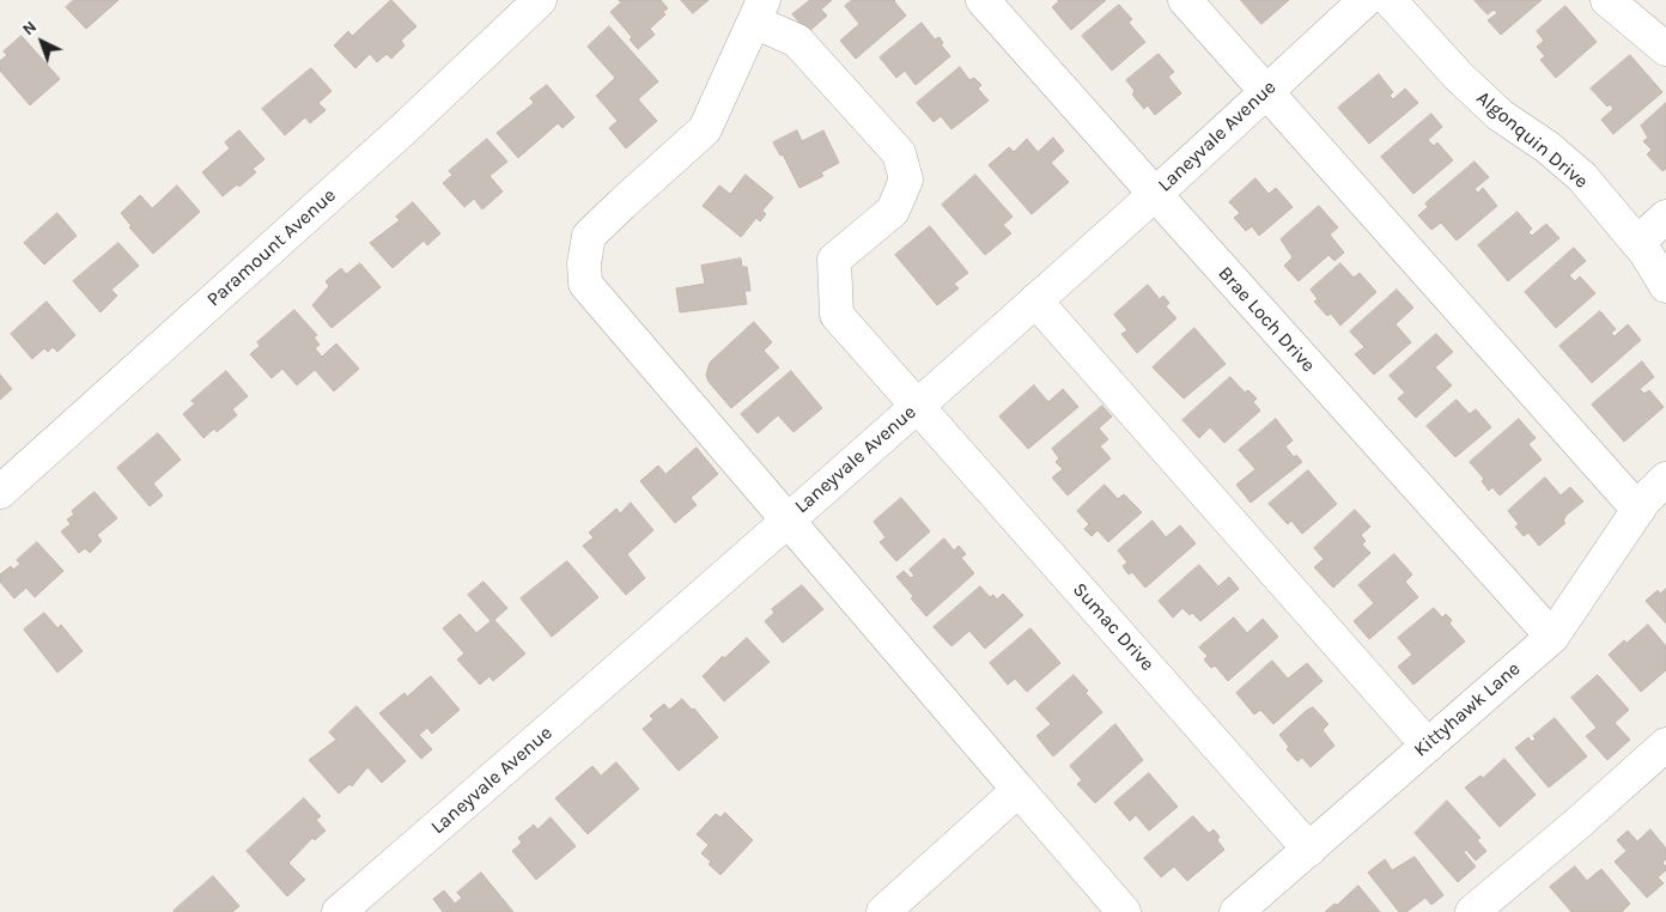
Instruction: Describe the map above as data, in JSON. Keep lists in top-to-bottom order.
{
  "streets": {
    "street": [
      "Laneyvale Avenue",
      "Algonquin Drive",
      "Paramount Avenue",
      "Brae Loch Drive",
      "Sumac Drive",
      "Kittyhawk Lane"
    ]
  },
  "crossings": [
    ["Laneyvale Avenue", "Brae Loch Drive"],
    ["Laneyvale Avenue", "Sumac Drive"],
    ["Brae Loch Drive", "Kittyhawk Lane"],
    ["Sumac Drive", "Kittyhawk Lane"]
  ],
  "north": "top left"
}
